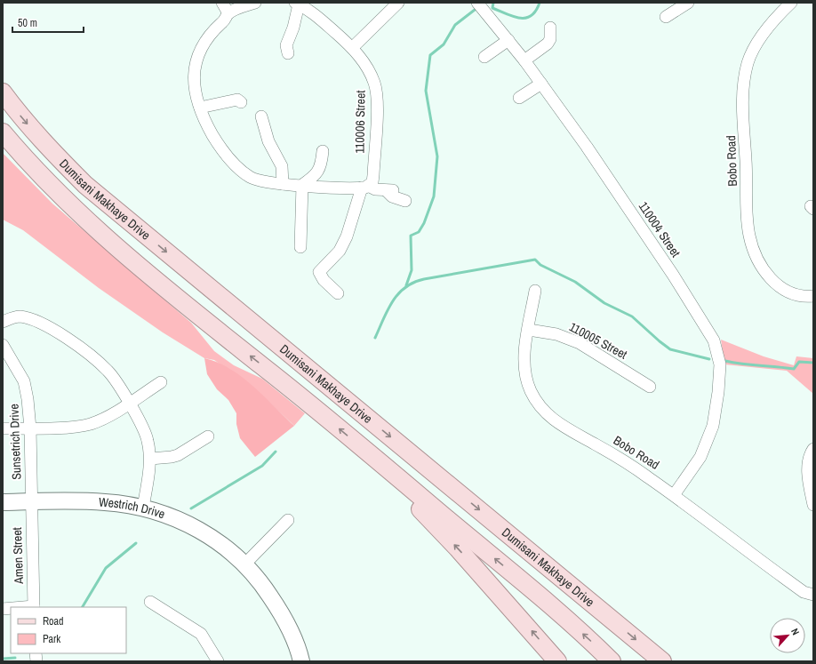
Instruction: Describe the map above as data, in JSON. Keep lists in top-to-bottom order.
{
  "streets": {
    "main road": ["Dumisani Makhaye Drive"],
    "street": [
      "110006 Street",
      "Bobo Road",
      "110004 Street",
      "110005 Street",
      "Sunsetrich Drive",
      "Westrich Drive",
      "Amen Street"
    ]
  },
  "crossings": [
    ["Bobo Road", "110004 Street"],
    ["Bobo Road", "110005 Street"],
    ["Sunsetrich Drive", "Westrich Drive"],
    ["Sunsetrich Drive", "Amen Street"],
    ["Westrich Drive", "Amen Street"]
  ],
  "legend": ["Road", "Park"],
  "scale_bar": "50 m",
  "north": "top right"
}
